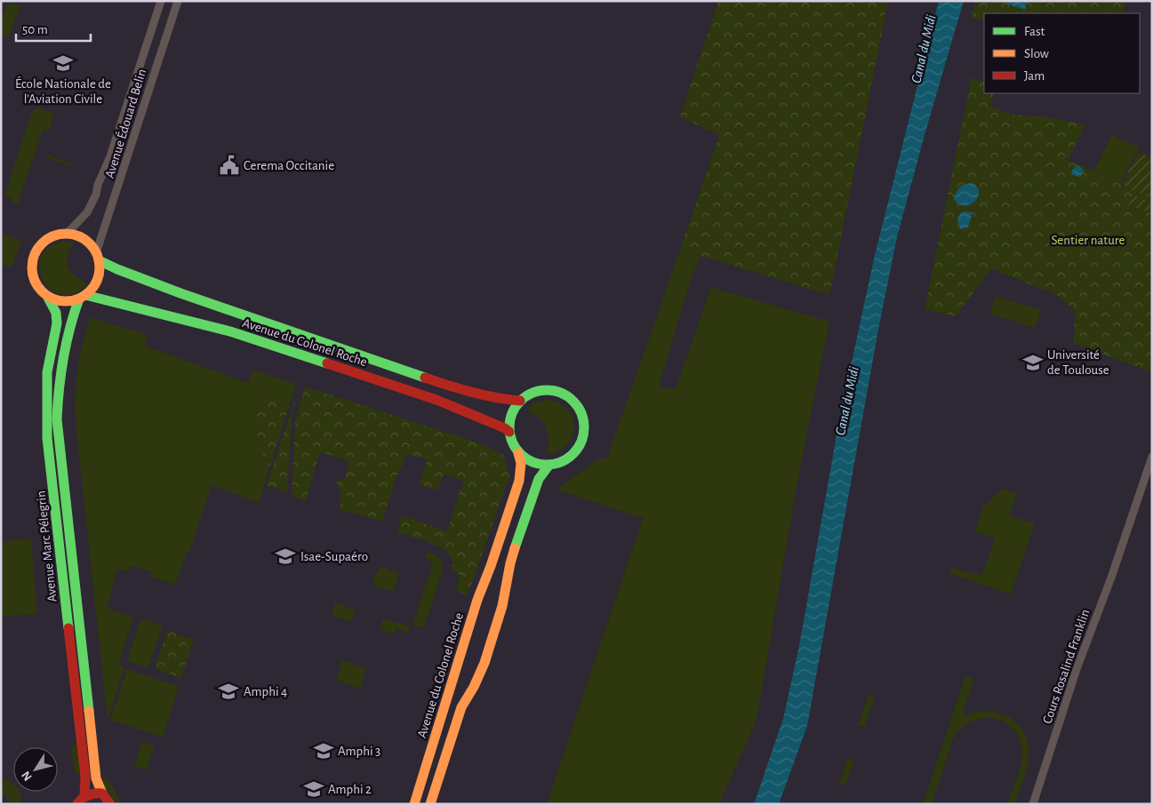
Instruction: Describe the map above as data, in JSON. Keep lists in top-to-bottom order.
{
  "streets": {
    "street": [
      "Avenue Édouard Belin",
      "Avenue du Colonel Roche",
      "Avenue Marc Pélegrin",
      "Cours Rosalind Franklin"
    ]
  },
  "crossings": [
    ["Avenue Édouard Belin", "Avenue du Colonel Roche"],
    ["Avenue Édouard Belin", "Avenue Marc Pélegrin"],
    ["Avenue du Colonel Roche", "Avenue Marc Pélegrin"]
  ],
  "water": ["Canal du Midi"],
  "parks": ["Sentier nature"],
  "places": {
    "school or university": [
      "École Nationale de l'Aviation Civile",
      "Université de Toulouse",
      "Isae-Supaéro",
      "Amphi 4",
      "Amphi 3",
      "Amphi 2"
    ],
    "public building": ["Cerema Occitanie"]
  },
  "legend": ["Fast", "Slow", "Jam"],
  "scale_bar": "50 m",
  "north": "bottom left"
}
